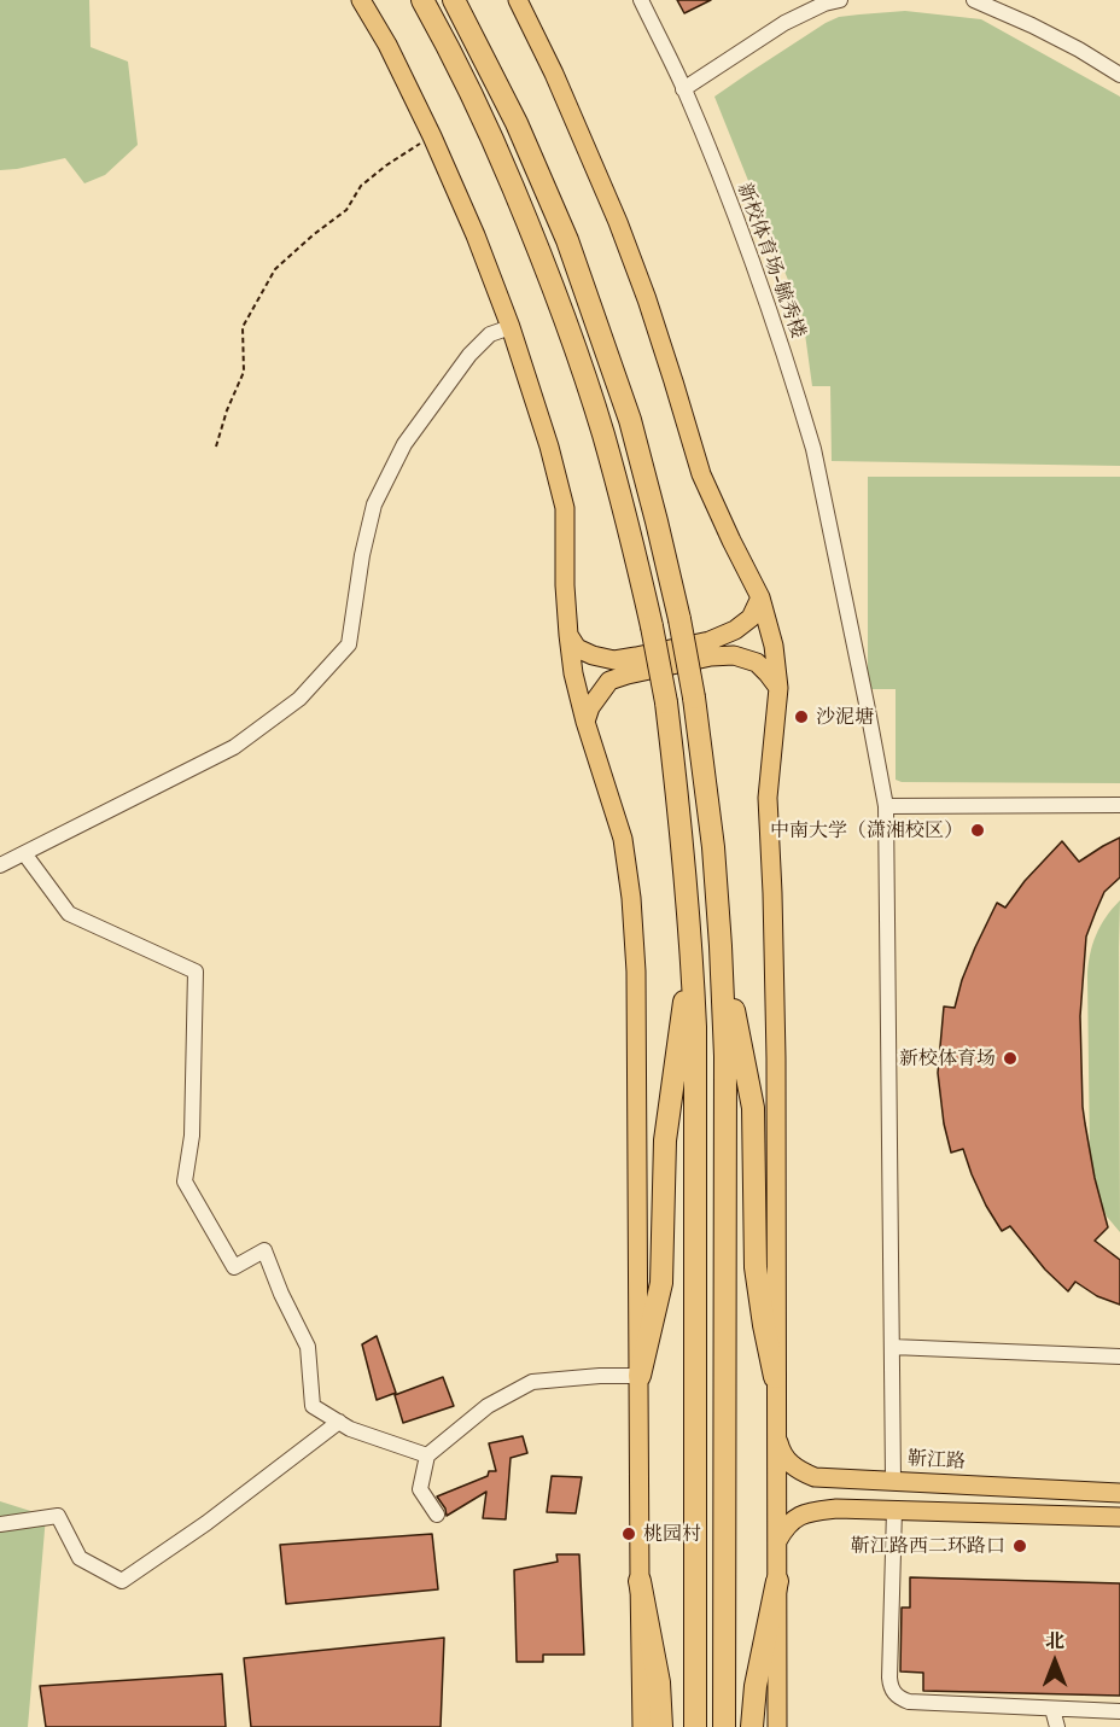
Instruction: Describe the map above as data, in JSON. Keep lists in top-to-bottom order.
{
  "streets": {
    "main road": ["靳江路"],
    "street": ["新校体育场-毓秀楼"]
  },
  "crossings": [
    ["新校体育场-毓秀楼", "靳江路"]
  ],
  "places": [
    "沙泥塘",
    "中南大学（潇湘校区）",
    "新校体育场",
    "桃园村",
    "靳江路西二环路口"
  ],
  "north": "top"
}
